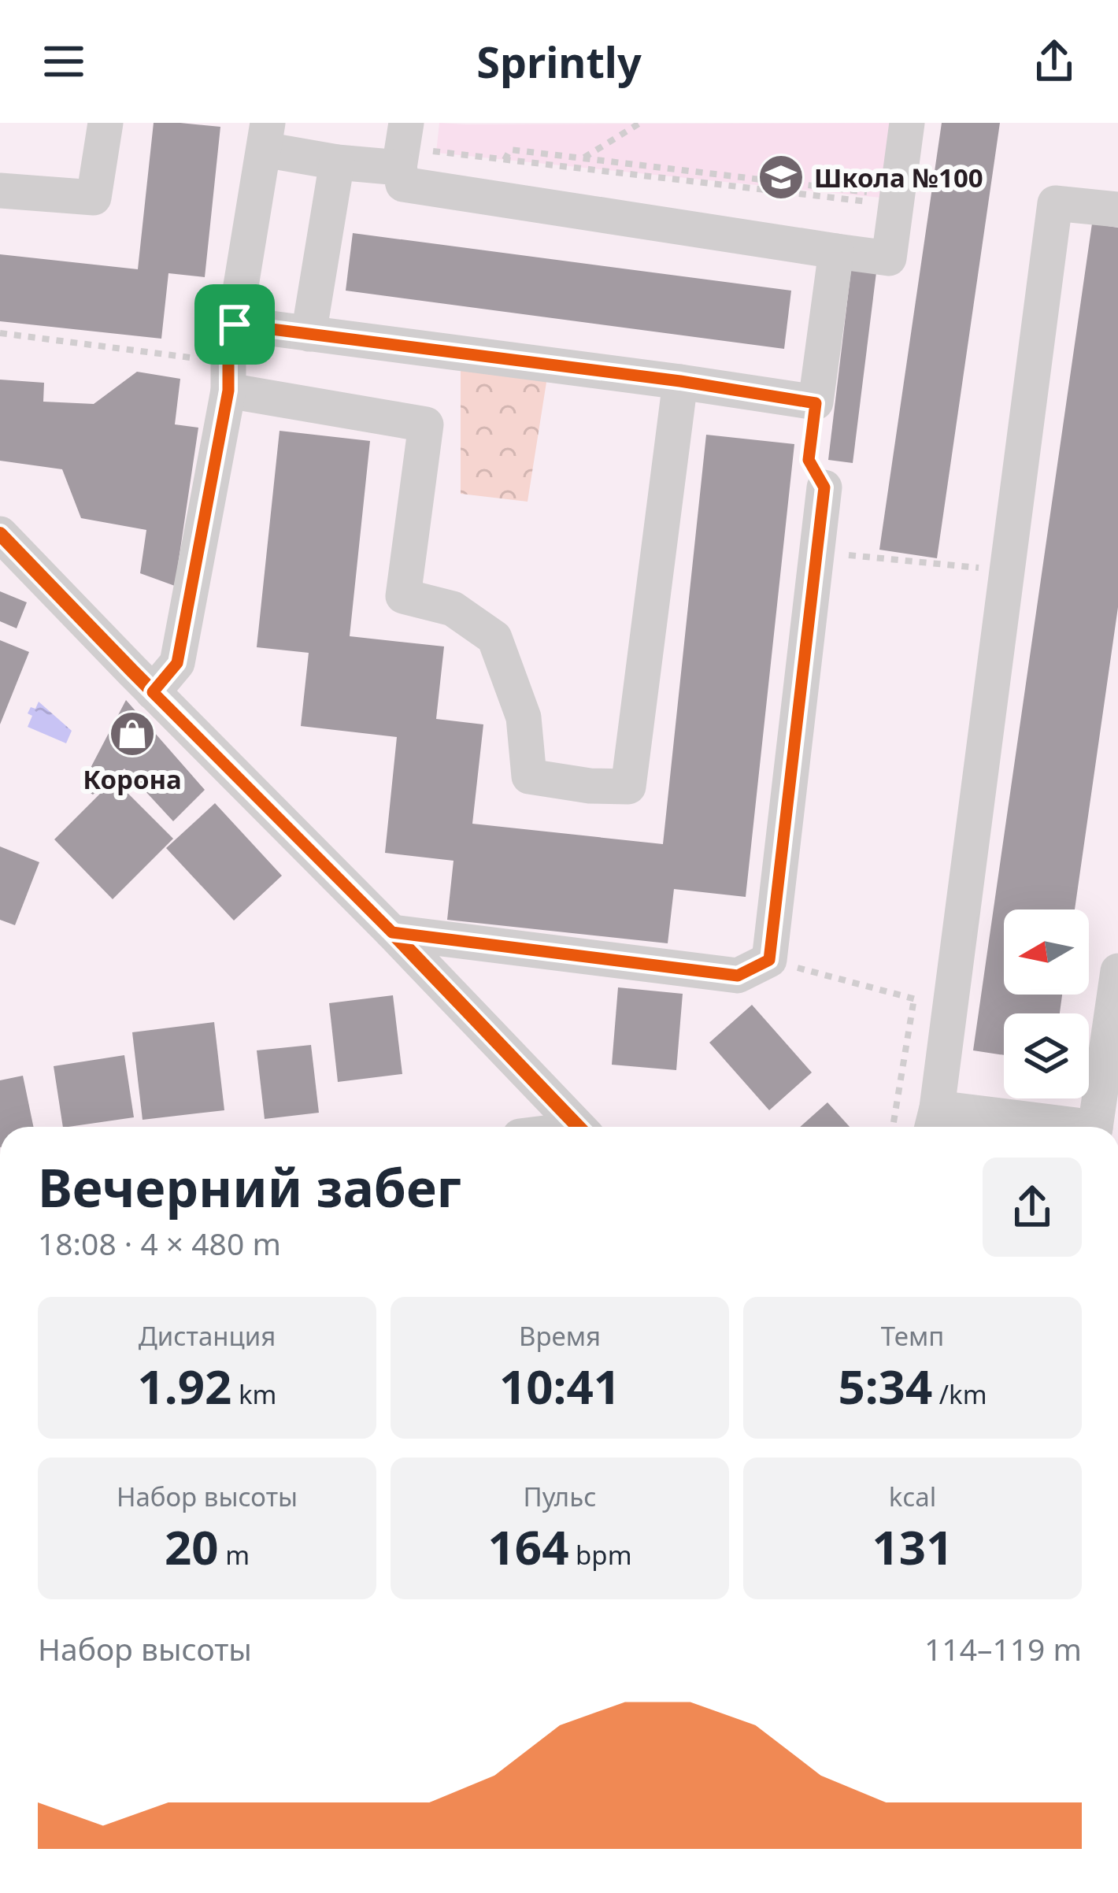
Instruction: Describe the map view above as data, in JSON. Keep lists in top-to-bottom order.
{
  "places": {
    "school or university": ["Школа №100"],
    "shop": ["Корона"]
  },
  "north": "left",
  "page": {
    "header": "Sprintly",
    "heading": ["Вечерний забег", "18:08 · 4 × 480 m"],
    "stats": [
      ["Дистанция", "1.92 km"],
      ["Время", "10:41"],
      ["Темп", "5:34 /km"],
      ["Набор высоты", "20 m"],
      ["Пульс", "164 bpm"],
      ["kcal", "131"]
    ],
    "chart": ["Набор высоты", "114–119 m"]
  }
}
